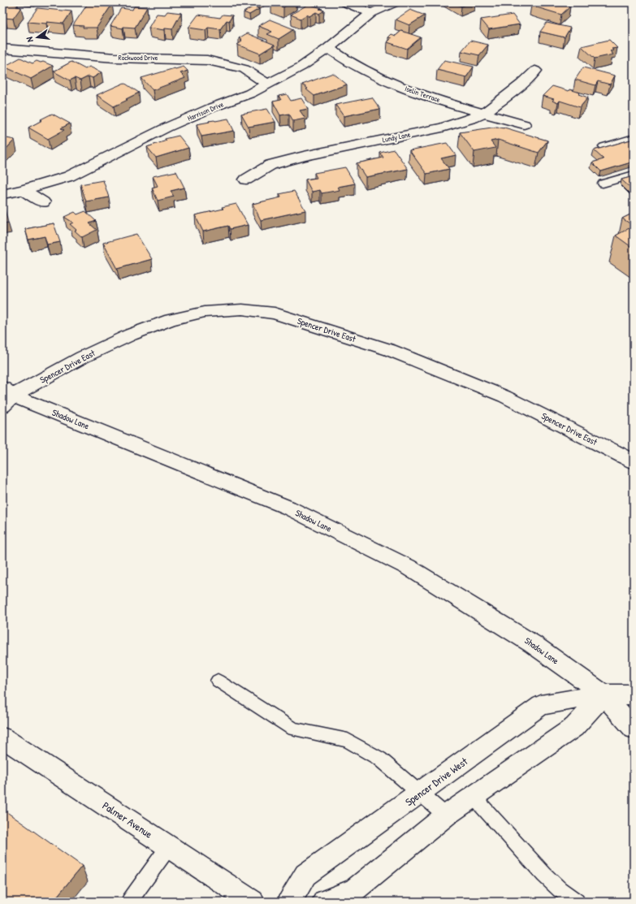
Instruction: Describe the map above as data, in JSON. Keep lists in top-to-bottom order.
{
  "streets": {
    "street": [
      "Rockwood Drive",
      "Iselin Terrace",
      "Harrison Drive",
      "Lundy Lane",
      "Spencer Drive East",
      "Shadow Lane",
      "Spencer Drive West",
      "Palmer Avenue"
    ]
  },
  "crossings": [
    ["Rockwood Drive", "Harrison Drive"],
    ["Iselin Terrace", "Harrison Drive"],
    ["Iselin Terrace", "Lundy Lane"],
    ["Spencer Drive East", "Shadow Lane"],
    ["Shadow Lane", "Spencer Drive West"]
  ],
  "north": "left"
}
